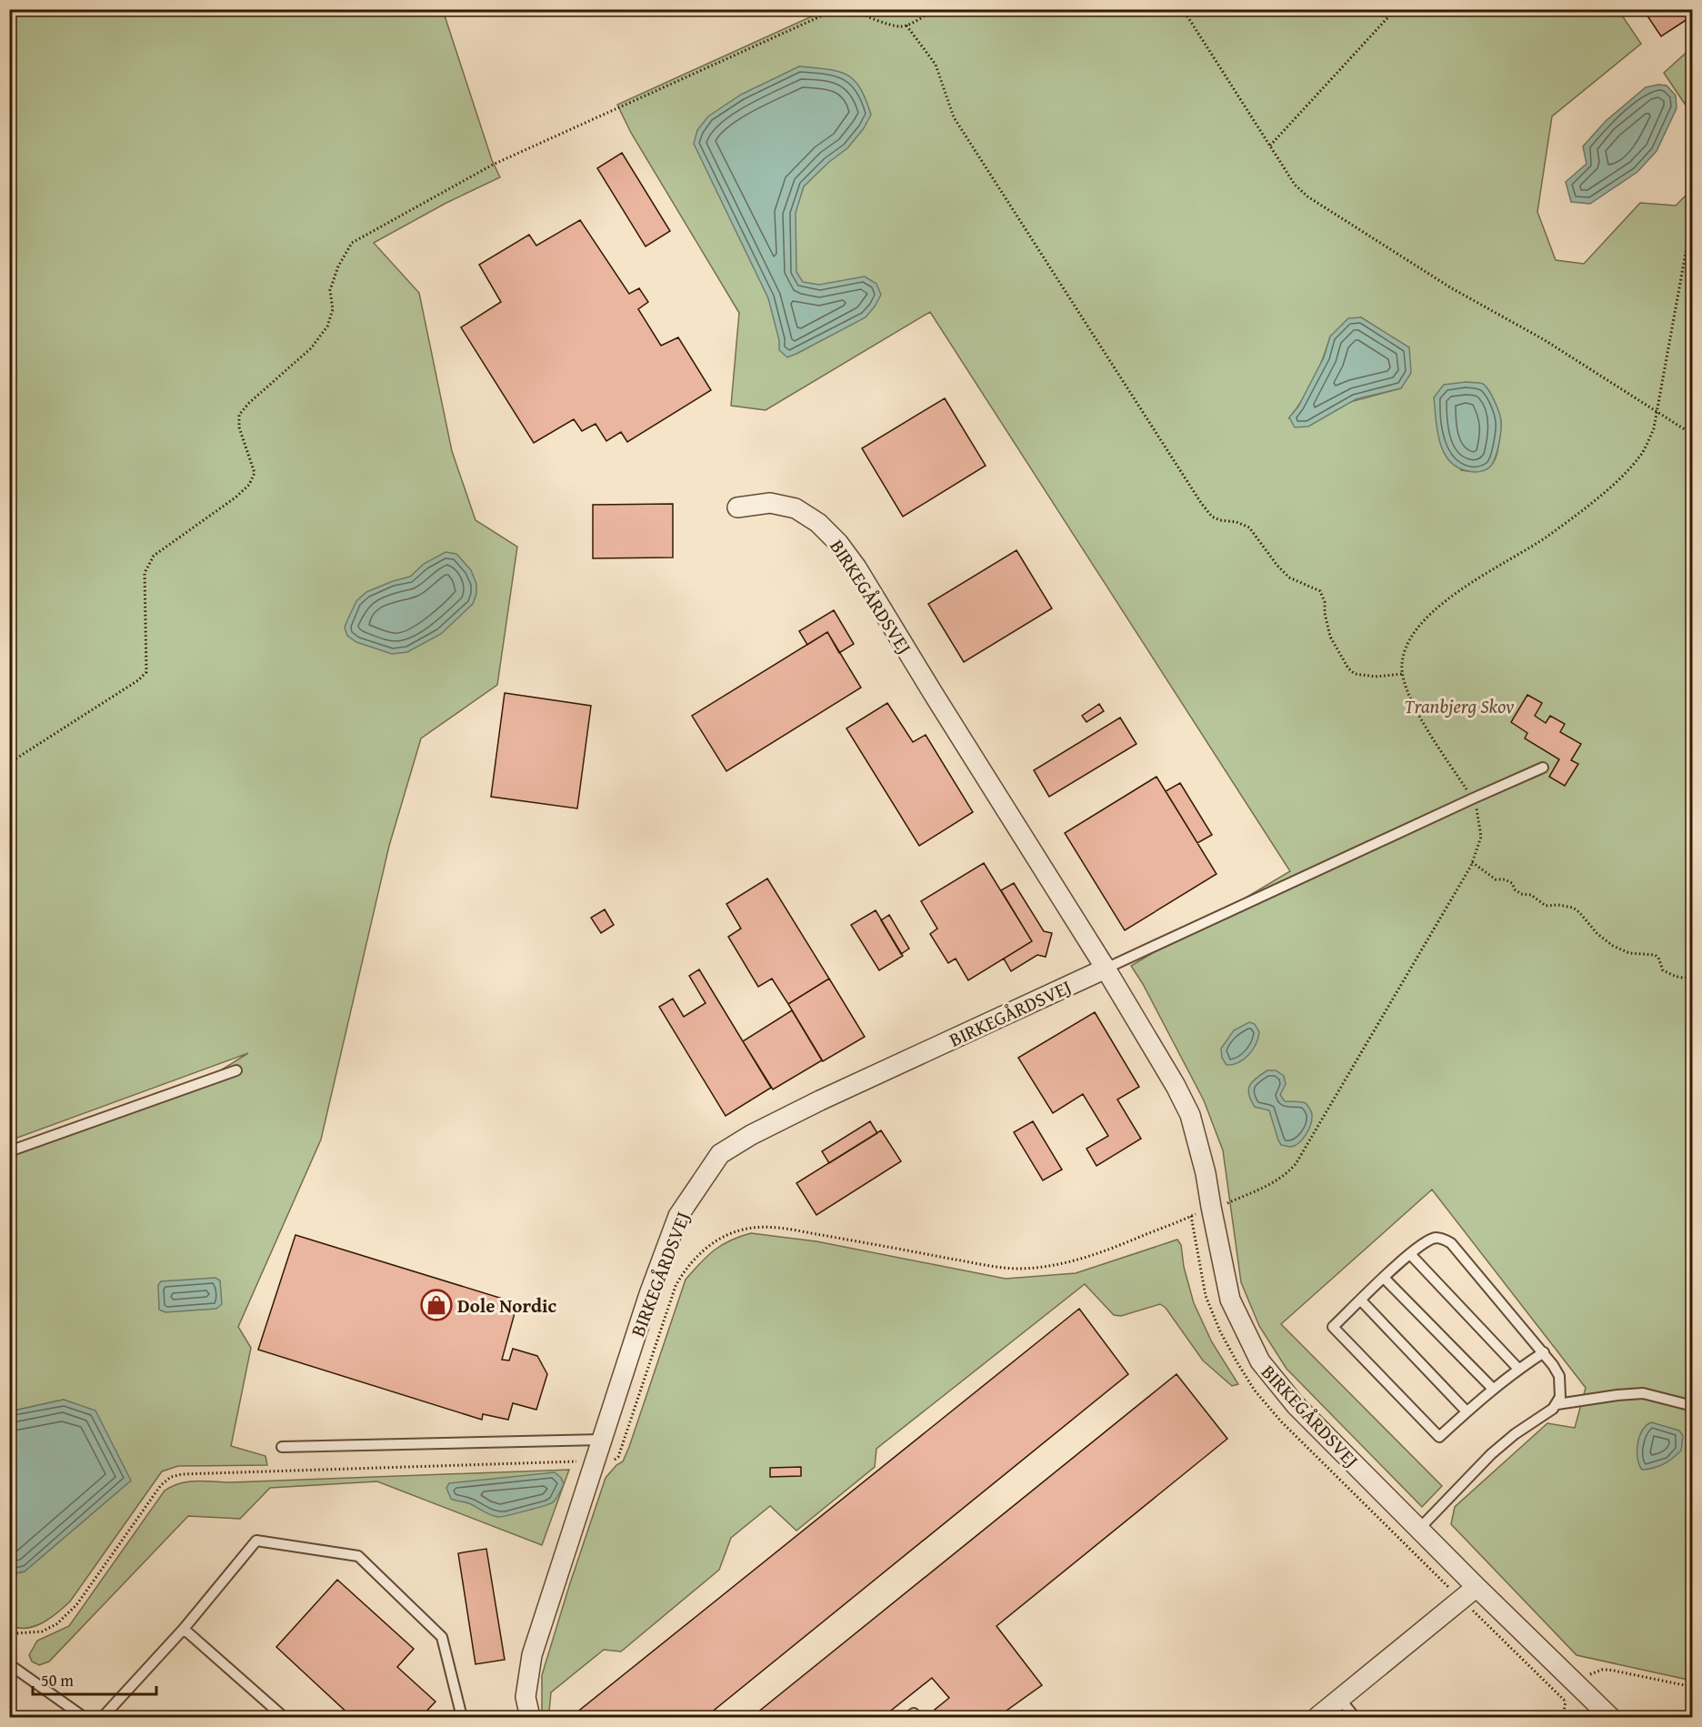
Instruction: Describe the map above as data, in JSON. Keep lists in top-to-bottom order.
{
  "streets": {
    "street": ["BIRKEGÅRDSVEJ"]
  },
  "parks": ["Tranbjerg Skov"],
  "places": {
    "shop": ["Dole Nordic"]
  },
  "scale_bar": "50 m"
}
